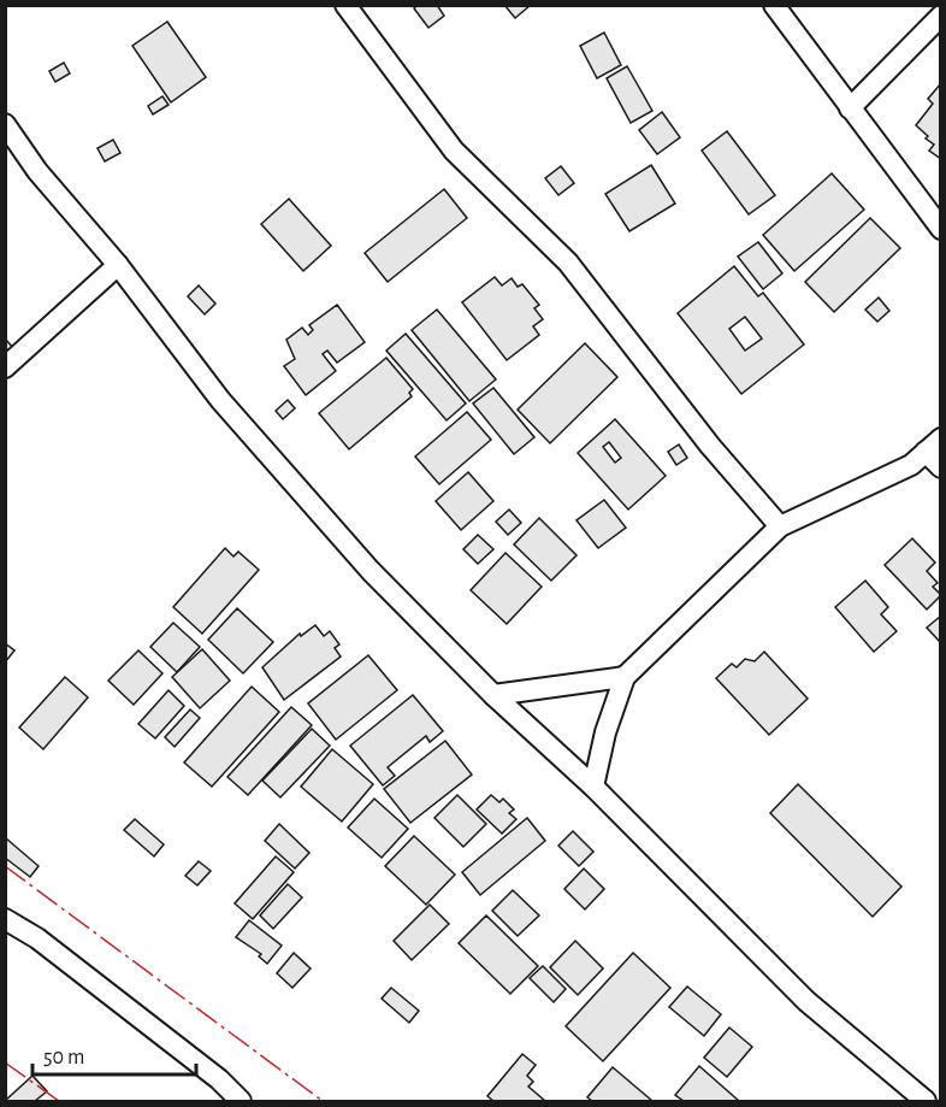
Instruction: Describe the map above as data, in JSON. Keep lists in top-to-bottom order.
{
  "scale_bar": "50 m"
}
